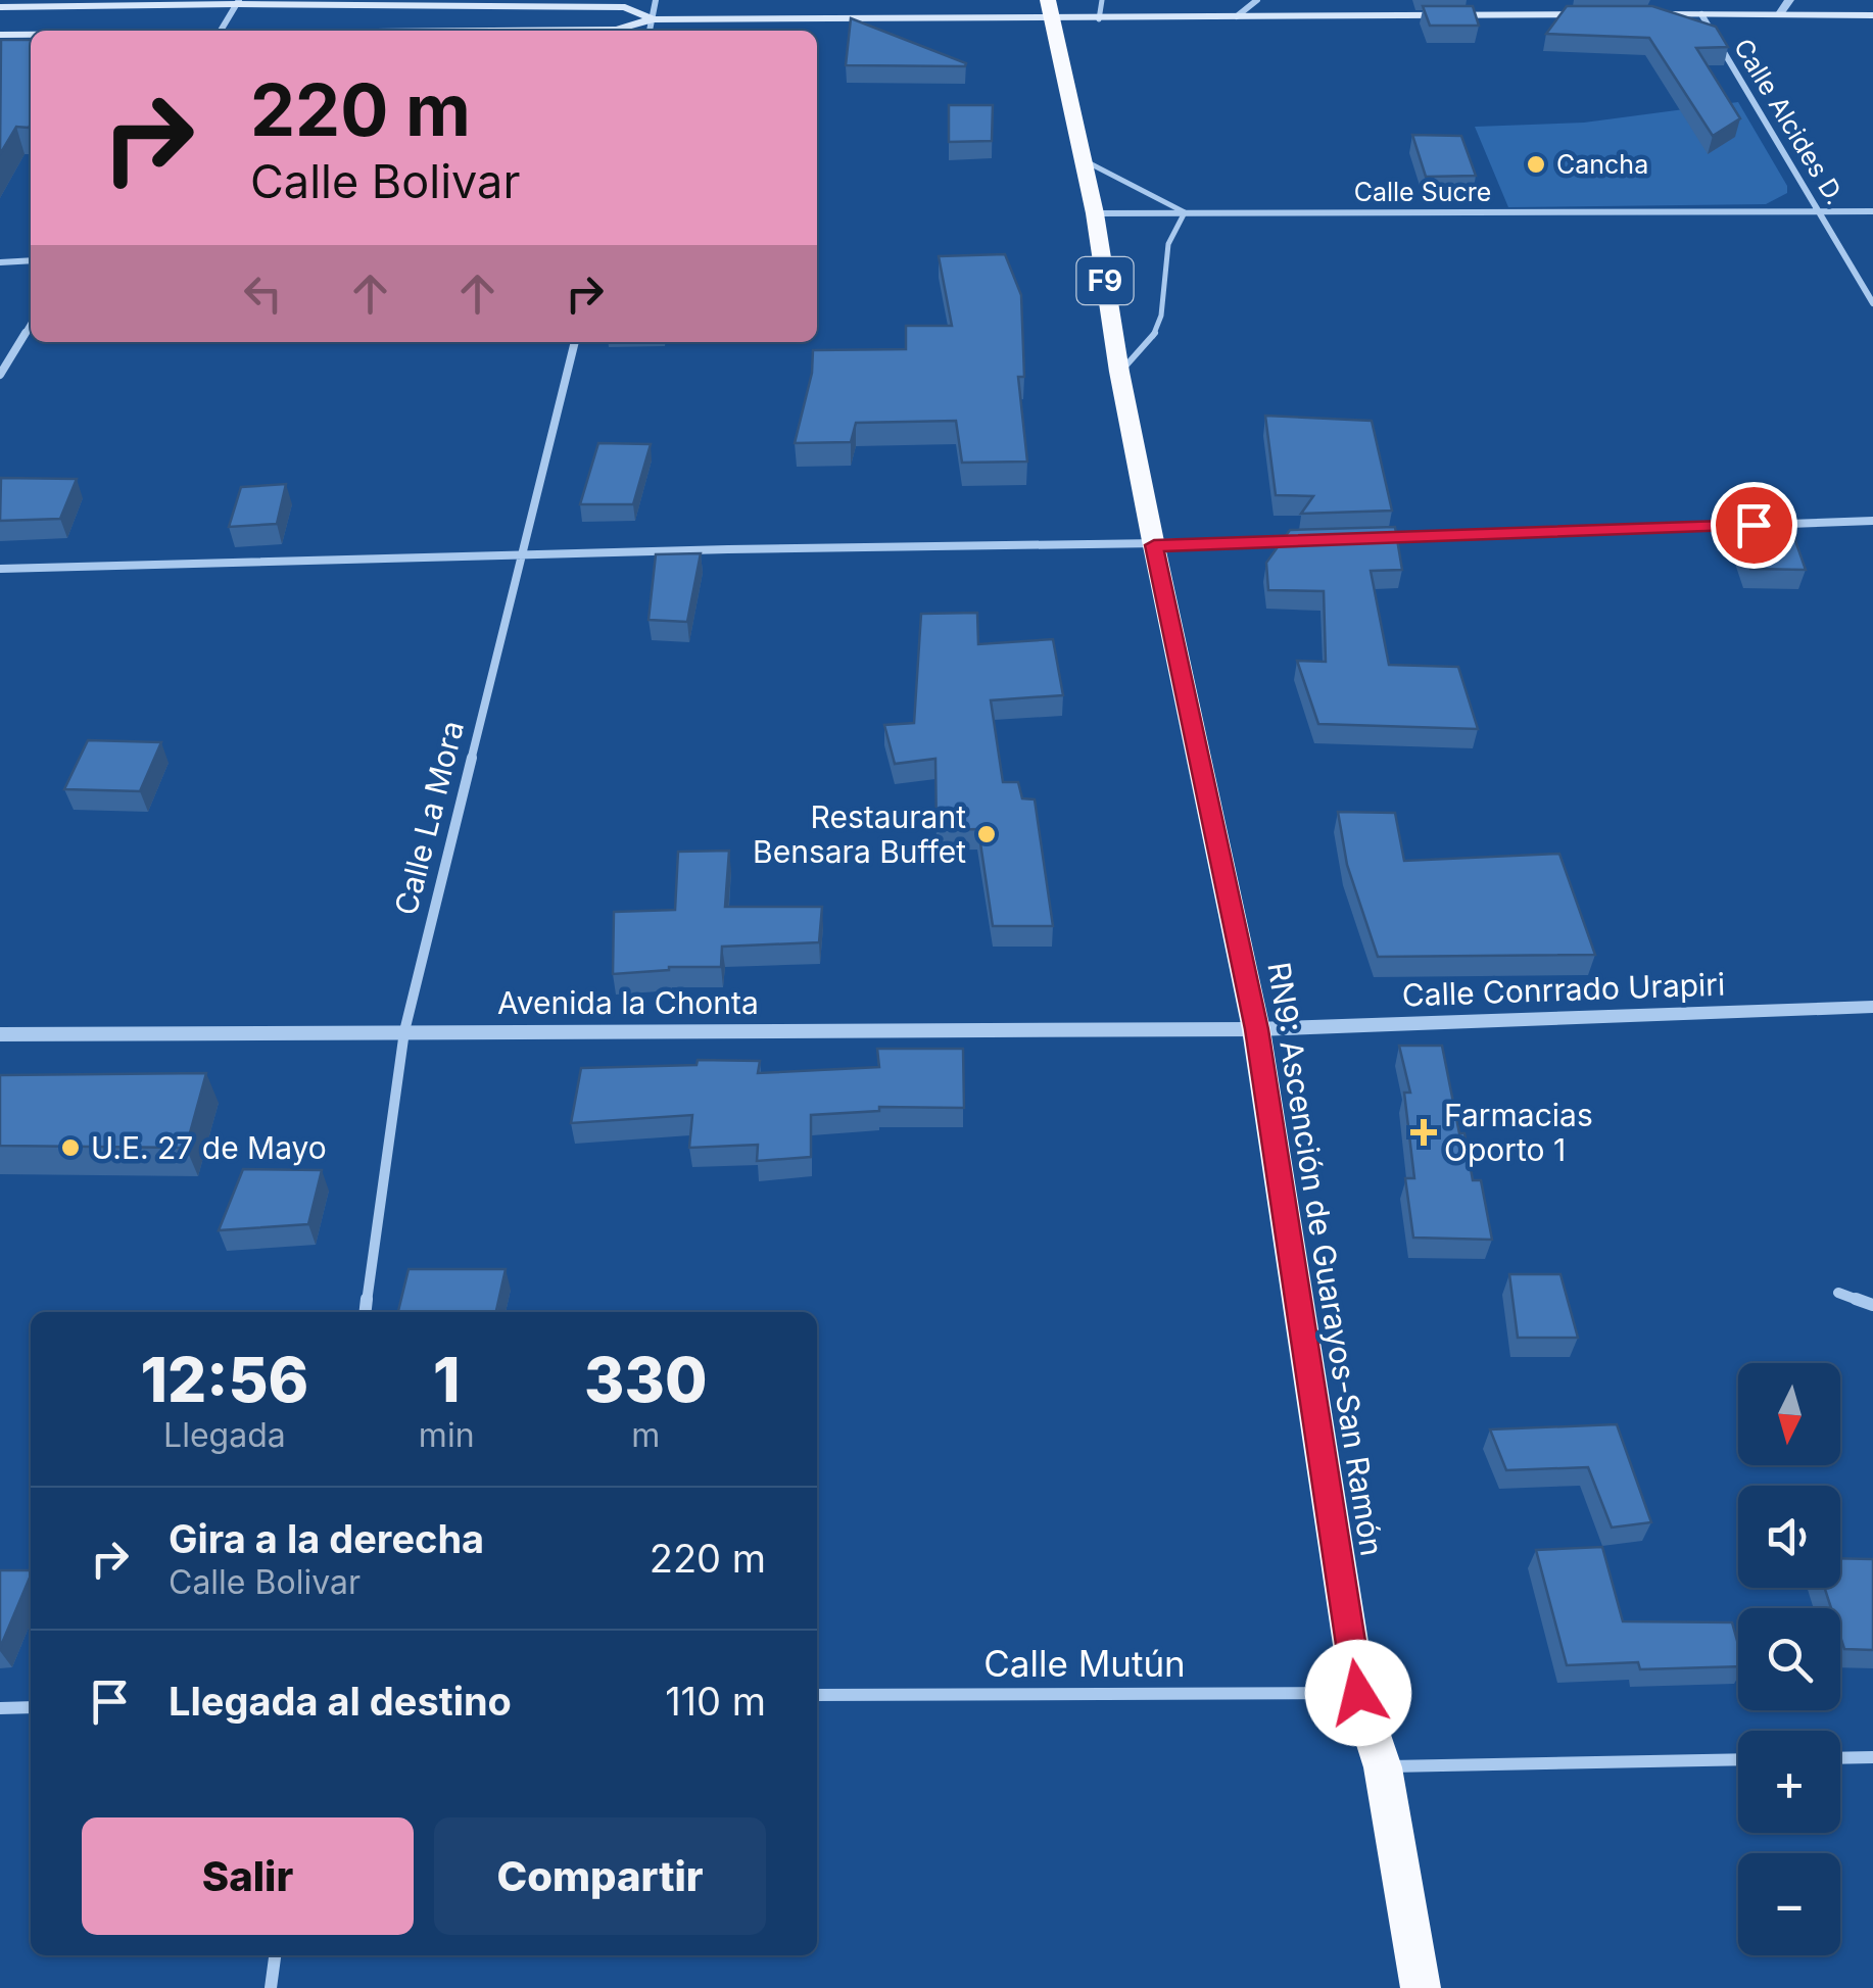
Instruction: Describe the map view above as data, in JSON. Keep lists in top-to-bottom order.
{
  "streets": {
    "highway": ["F9", "RN9: Ascención de Guarayos-San Ramón"],
    "street": [
      "Calle Alcides D.",
      "Calle Sucre",
      "Calle La Mora",
      "Calle Conrrado Urapiri",
      "Avenida la Chonta",
      "Calle Mutún"
    ]
  },
  "crossings": [
    ["Calle Alcides D.", "Calle Sucre"],
    ["Calle Sucre", "RN9: Ascención de Guarayos-San Ramón"],
    ["Calle La Mora", "Avenida la Chonta"],
    ["Calle Conrrado Urapiri", "Avenida la Chonta"],
    ["Calle Conrrado Urapiri", "RN9: Ascención de Guarayos-San Ramón"],
    ["Avenida la Chonta", "RN9: Ascención de Guarayos-San Ramón"],
    ["RN9: Ascención de Guarayos-San Ramón", "Calle Mutún"]
  ],
  "places": {
    "other": ["Cancha", "Restaurant Bensara Buffet", "U.E. 27 de Mayo"],
    "health": ["Farmacias Oporto 1"]
  },
  "north": "bottom",
  "page": {
    "turn": ["220 m", "Calle Bolivar"],
    "eta": [
      "12:56",
      "Llegada",
      "1",
      "min",
      "330",
      "m"
    ],
    "map_buttons": ["+", "−"],
    "list": [
      {
        "name": "Gira a la derecha",
        "note": "Calle Bolivar",
        "value": "220 m"
      },
      {
        "name": "Llegada al destino",
        "value": "110 m"
      }
    ],
    "buttons": ["Salir", "Compartir"]
  }
}
